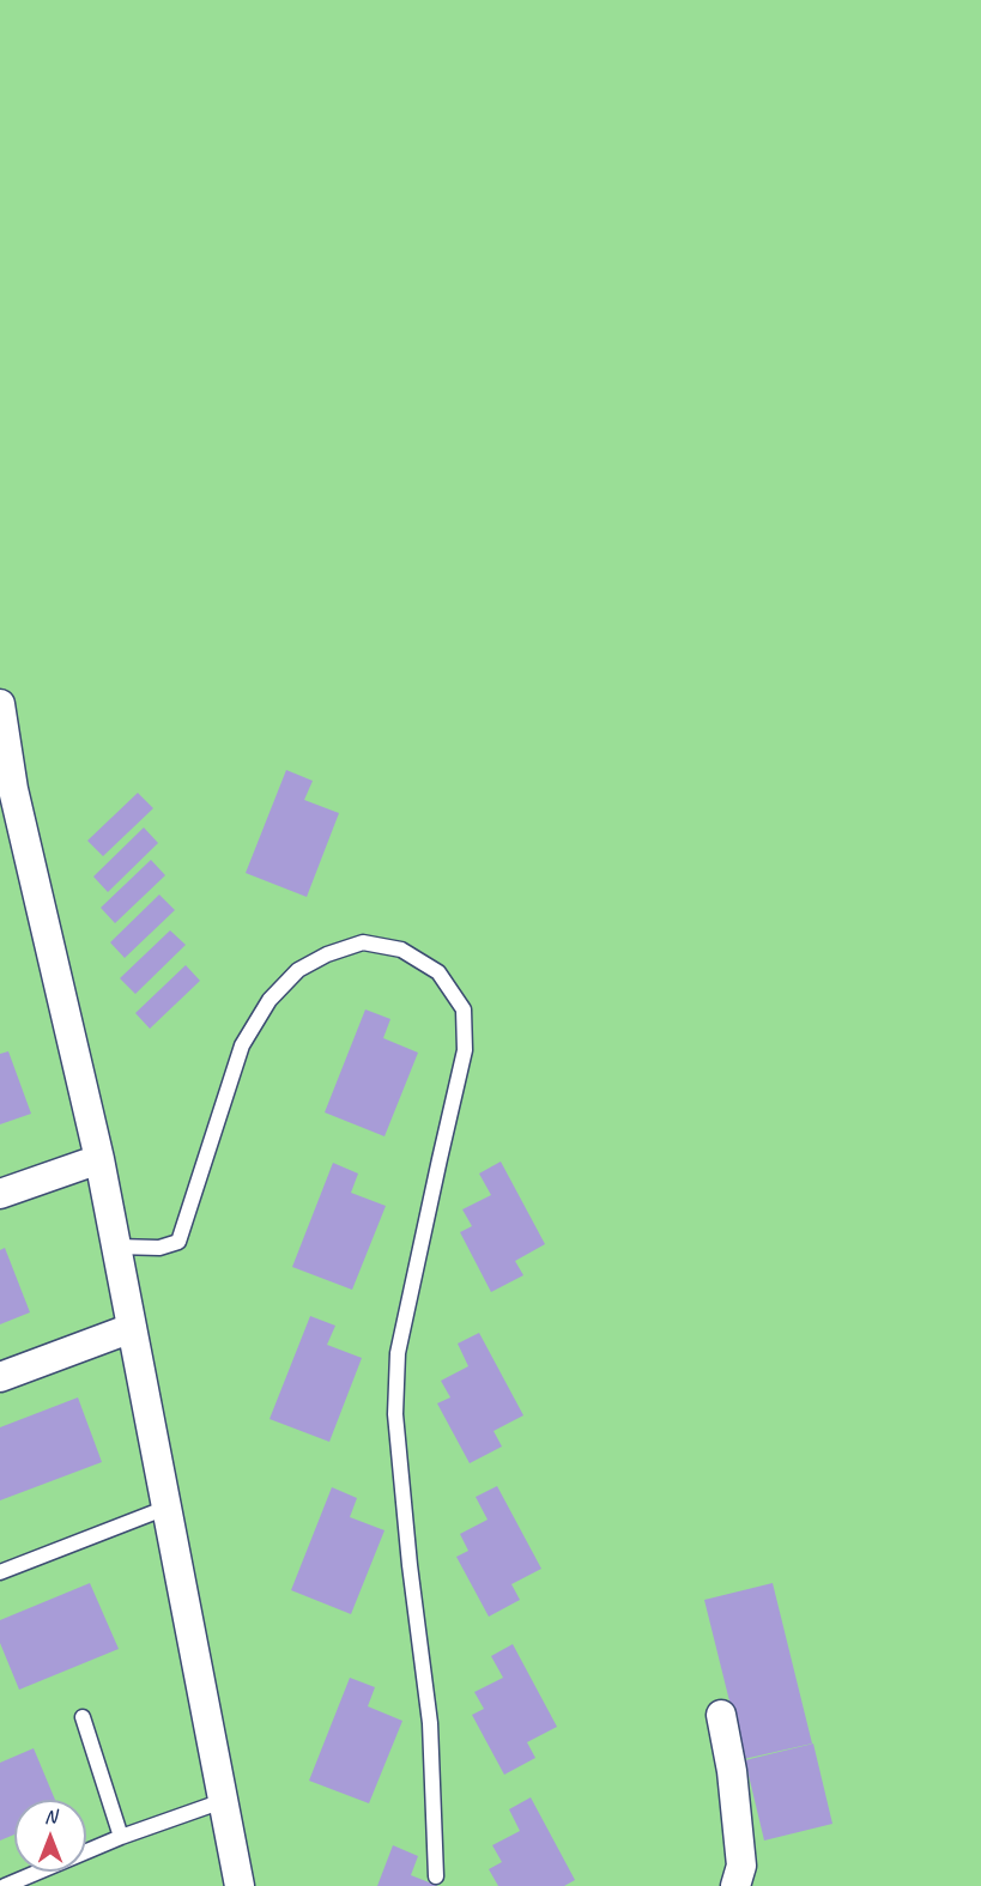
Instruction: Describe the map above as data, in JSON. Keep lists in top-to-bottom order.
{
  "north": "top"
}
